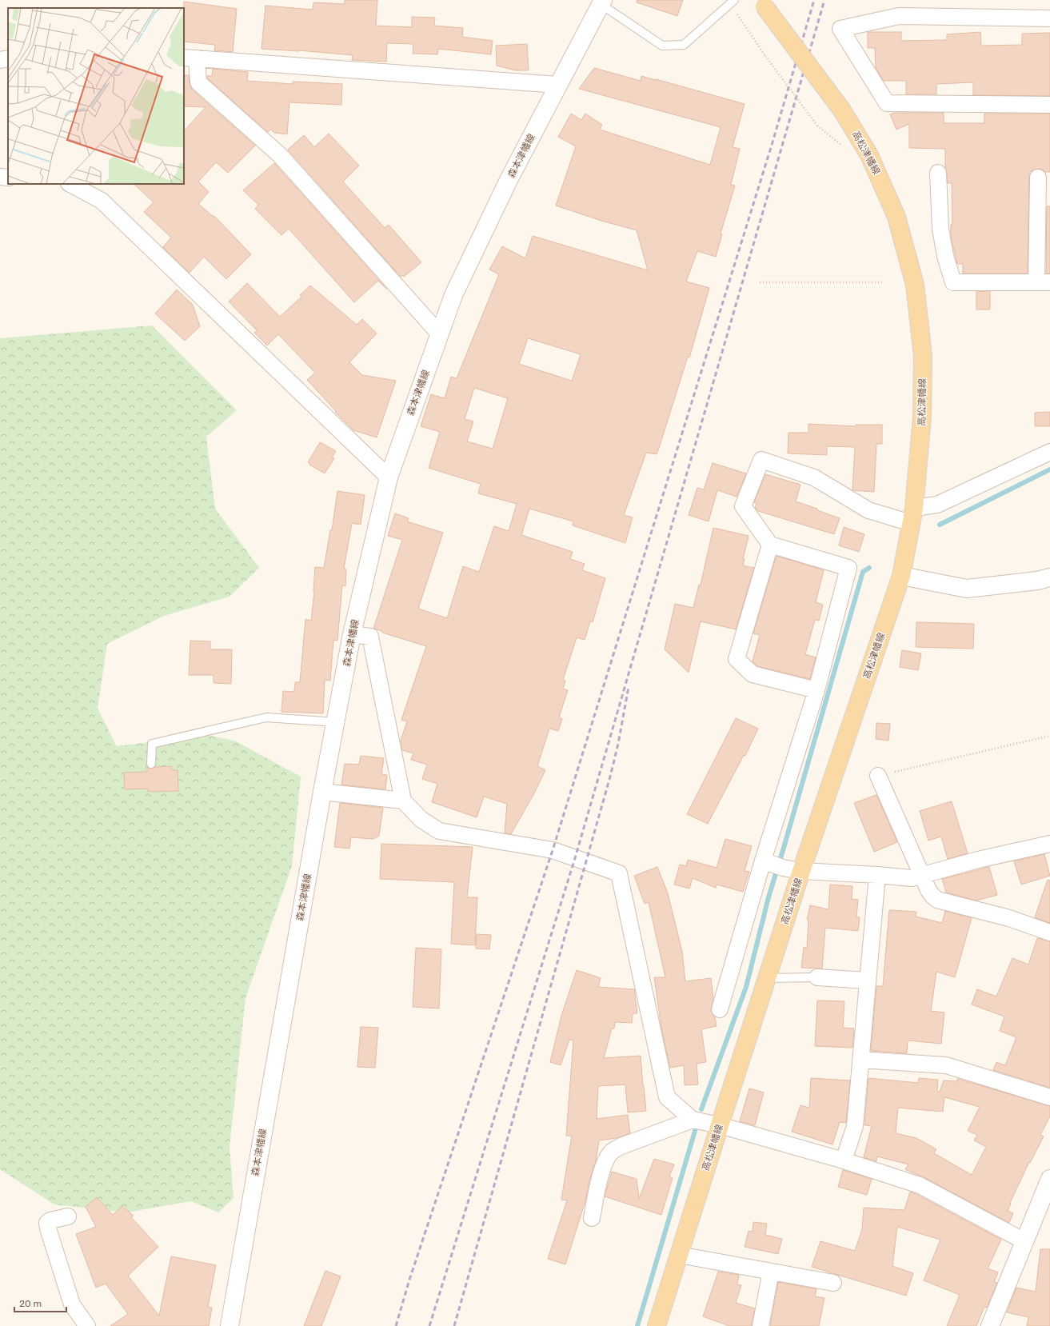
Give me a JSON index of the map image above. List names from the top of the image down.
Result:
{
  "streets": {
    "main road": ["高松津幡線", "森本津幡線"]
  },
  "scale_bar": "20 m"
}
